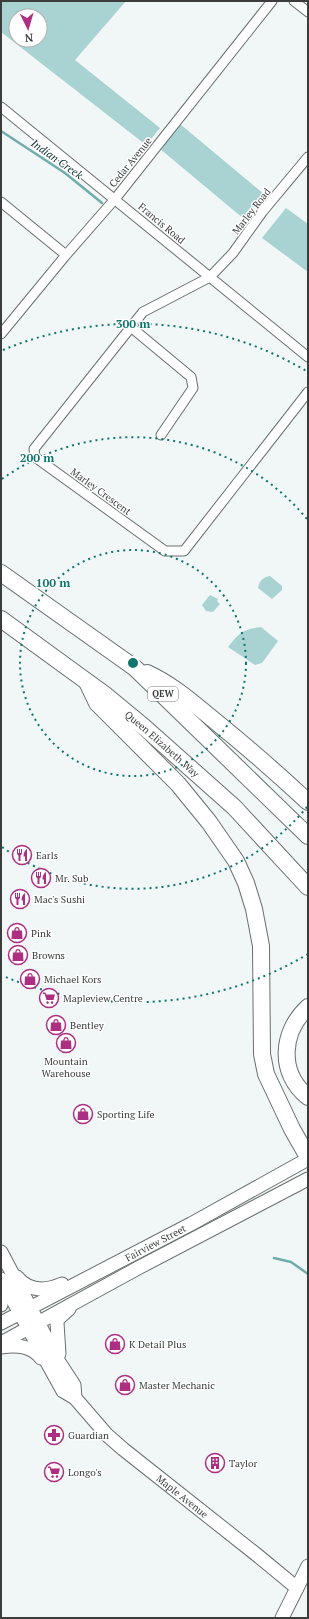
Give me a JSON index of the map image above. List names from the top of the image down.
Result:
{
  "streets": {
    "highway": ["QEW", "Queen Elizabeth Way"],
    "main road": ["Fairview Street", "Maple Avenue"],
    "street": [
      "Cedar Avenue",
      "Marley Road",
      "Francis Road",
      "Marley Crescent"
    ]
  },
  "crossings": [
    ["Cedar Avenue", "Francis Road"],
    ["Marley Road", "Francis Road"],
    ["Marley Road", "Marley Crescent"],
    ["Francis Road", "Marley Crescent"],
    ["Fairview Street", "Maple Avenue"]
  ],
  "water": ["Indian Creek"],
  "places": {
    "restaurant": ["Earls", "Mr. Sub", "Mac's Sushi"],
    "shop": [
      "Pink",
      "Browns",
      "Michael Kors",
      "Bentley",
      "Mountain Warehouse",
      "Sporting Life",
      "K Detail Plus",
      "Master Mechanic"
    ],
    "supermarket": ["Mapleview Centre", "Longo's"],
    "pharmacy": ["Guardian"],
    "building": ["Taylor"]
  },
  "north": "bottom",
  "rings": ["300 m", "200 m", "100 m"]
}
